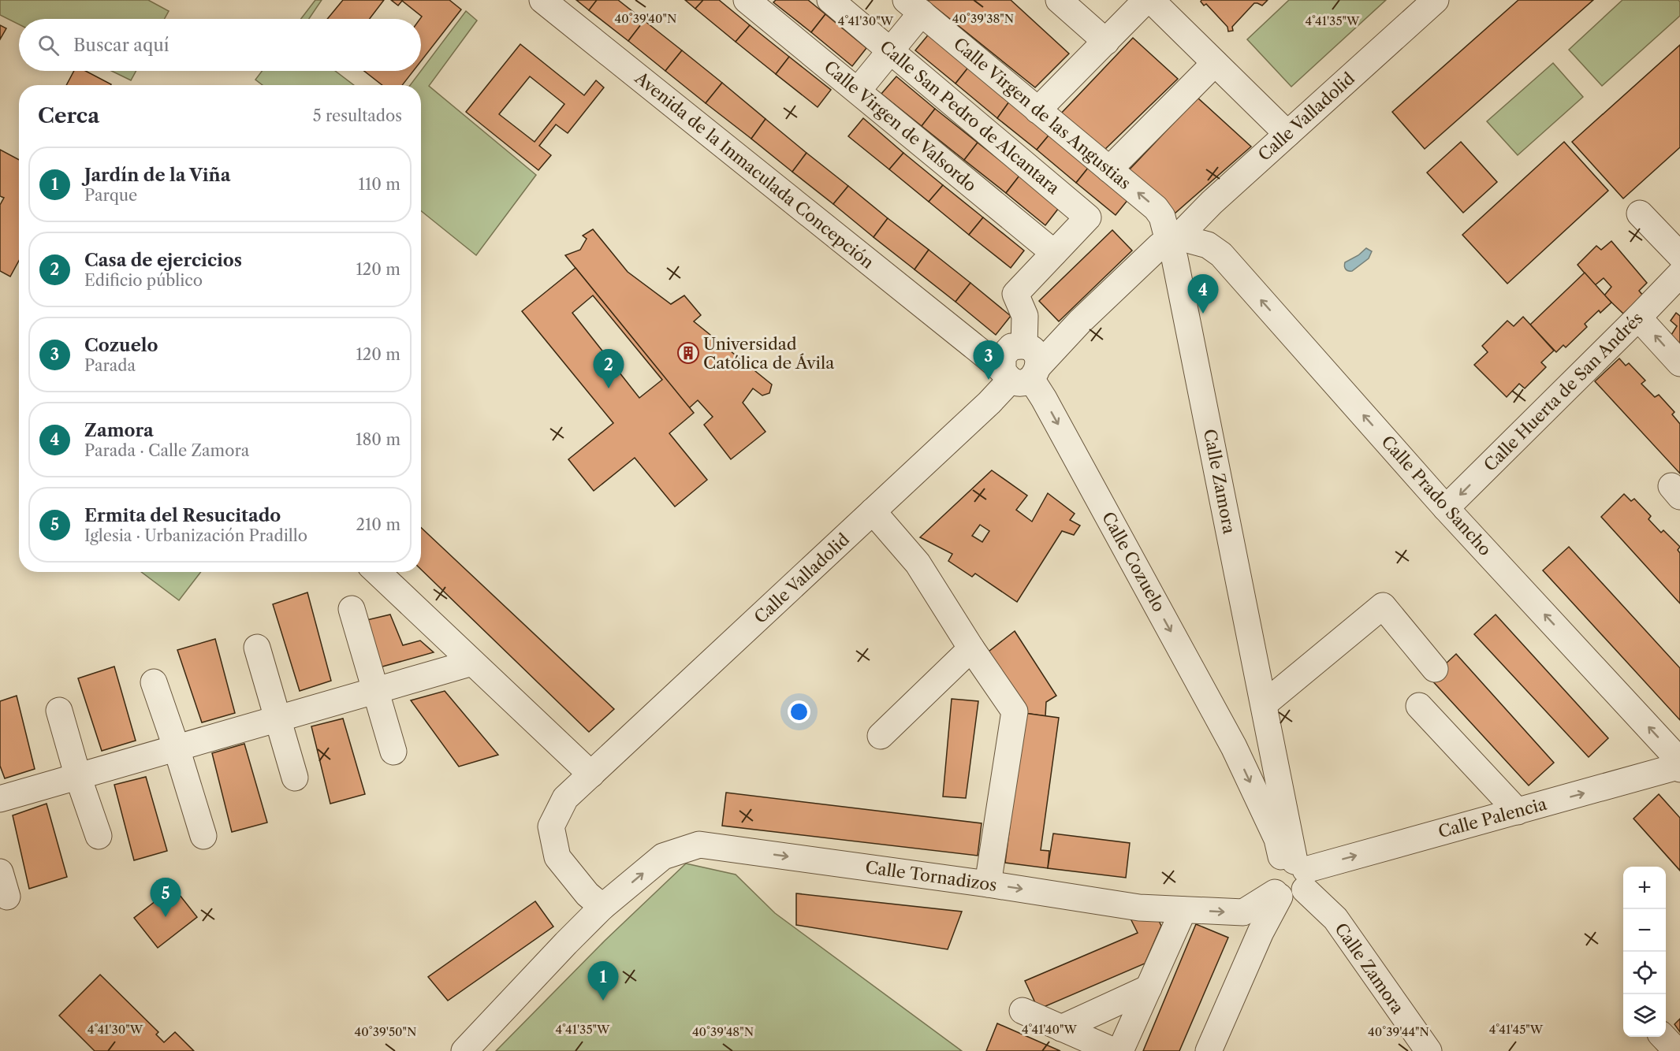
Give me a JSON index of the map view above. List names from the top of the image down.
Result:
{
  "streets": {
    "street": [
      "Calle Virgen de las Angustias",
      "Calle Valladolid",
      "Calle San Pedro de Alcantara",
      "Calle Virgen de Valsordo",
      "Avenida de la Inmaculada Concepción",
      "Calle Huerta de San Andrés",
      "Calle Zamora",
      "Calle Prado Sancho",
      "Calle Cozuelo",
      "Calle Palencia",
      "Calle Tornadizos"
    ]
  },
  "crossings": [
    ["Calle Virgen de las Angustias", "Calle Valladolid"],
    ["Calle Virgen de las Angustias", "Calle Zamora"],
    ["Calle Virgen de las Angustias", "Calle Prado Sancho"],
    ["Calle Valladolid", "Avenida de la Inmaculada Concepción"],
    ["Calle Valladolid", "Calle Zamora"],
    ["Calle Valladolid", "Calle Prado Sancho"],
    ["Calle Valladolid", "Calle Cozuelo"],
    ["Calle Valladolid", "Calle Tornadizos"],
    ["Calle San Pedro de Alcantara", "Calle Virgen de Valsordo"],
    ["Avenida de la Inmaculada Concepción", "Calle Cozuelo"],
    ["Calle Huerta de San Andrés", "Calle Prado Sancho"],
    ["Calle Zamora", "Calle Prado Sancho"],
    ["Calle Zamora", "Calle Cozuelo"],
    ["Calle Zamora", "Calle Palencia"],
    ["Calle Prado Sancho", "Calle Palencia"],
    ["Calle Cozuelo", "Calle Palencia"],
    ["Calle Palencia", "Calle Tornadizos"]
  ],
  "one_way": ["Calle Huerta de San Andrés", "Calle Palencia", "Calle Tornadizos"],
  "places": {
    "building": ["Universidad Católica de Ávila"]
  },
  "page": {
    "search": "Buscar aquí",
    "heading": ["Cerca", "5 resultados"],
    "list": [
      {
        "mark": "1",
        "name": "Jardín de la Viña",
        "note": "Parque",
        "value": "110 m"
      },
      {
        "mark": "2",
        "name": "Casa de ejercicios",
        "note": "Edificio público",
        "value": "120 m"
      },
      {
        "mark": "3",
        "name": "Cozuelo",
        "note": "Parada",
        "value": "120 m"
      },
      {
        "mark": "4",
        "name": "Zamora",
        "note": "Parada · Calle Zamora",
        "value": "180 m"
      },
      {
        "mark": "5",
        "name": "Ermita del Resucitado",
        "note": "Iglesia · Urbanización Pradillo",
        "value": "210 m"
      }
    ],
    "pins": [
      "4",
      "3",
      "2",
      "5",
      "1"
    ],
    "map_buttons": ["+", "−"]
  },
  "coordinates": [
    "40°39'40\"N",
    "40°39'38\"N",
    "4°41'30\"W",
    "4°41'35\"W",
    "4°41'40\"W",
    "4°41'45\"W",
    "40°39'50\"N",
    "40°39'48\"N",
    "40°39'44\"N"
  ]
}
